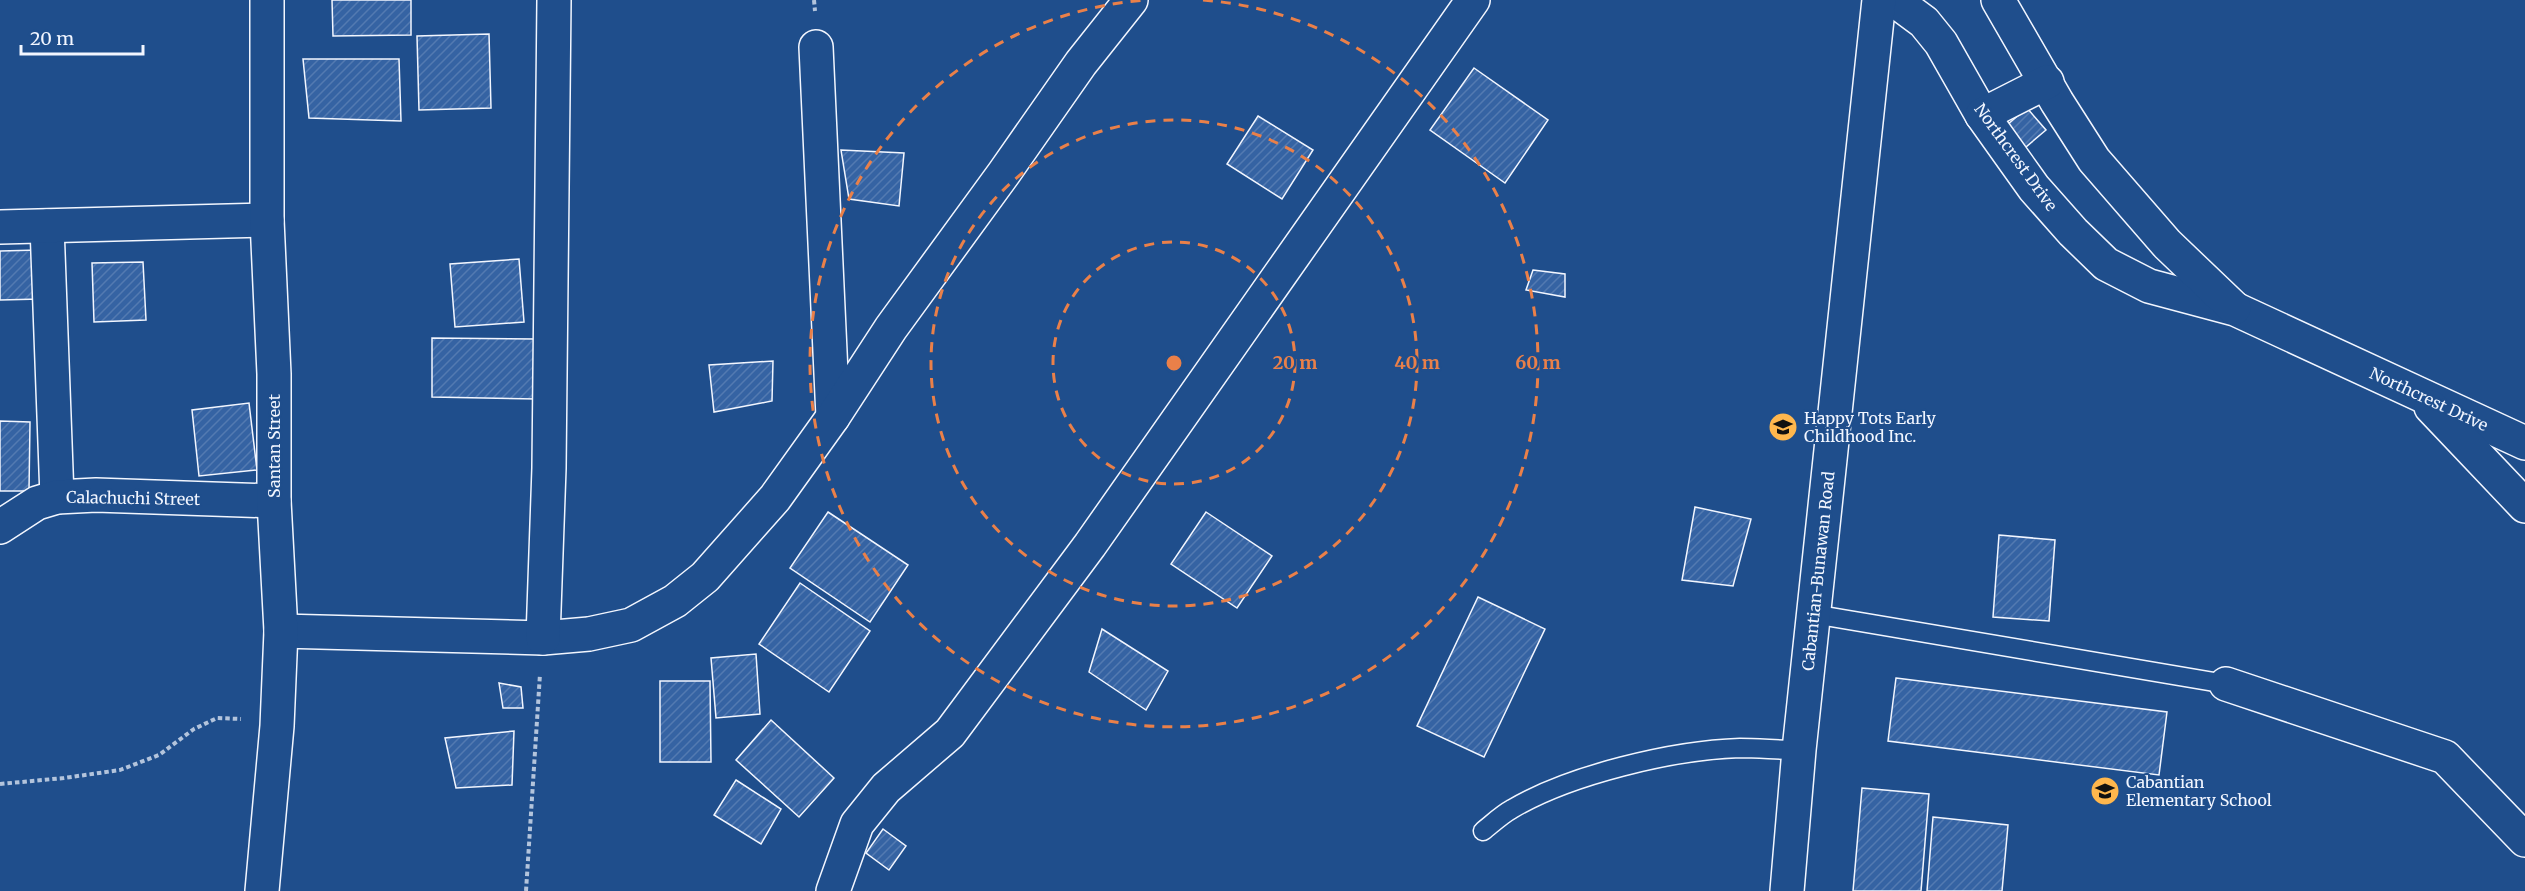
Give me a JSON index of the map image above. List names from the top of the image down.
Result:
{
  "streets": {
    "street": [
      "Northcrest Drive",
      "Santan Street",
      "Calachuchi Street",
      "Cabantian-Bunawan Road"
    ]
  },
  "crossings": [
    ["Santan Street", "Calachuchi Street"]
  ],
  "places": {
    "school or university": ["Happy Tots Early Childhood Inc.", "Cabantian Elementary School"]
  },
  "scale_bar": "20 m",
  "rings": ["20 m", "40 m", "60 m"]
}
